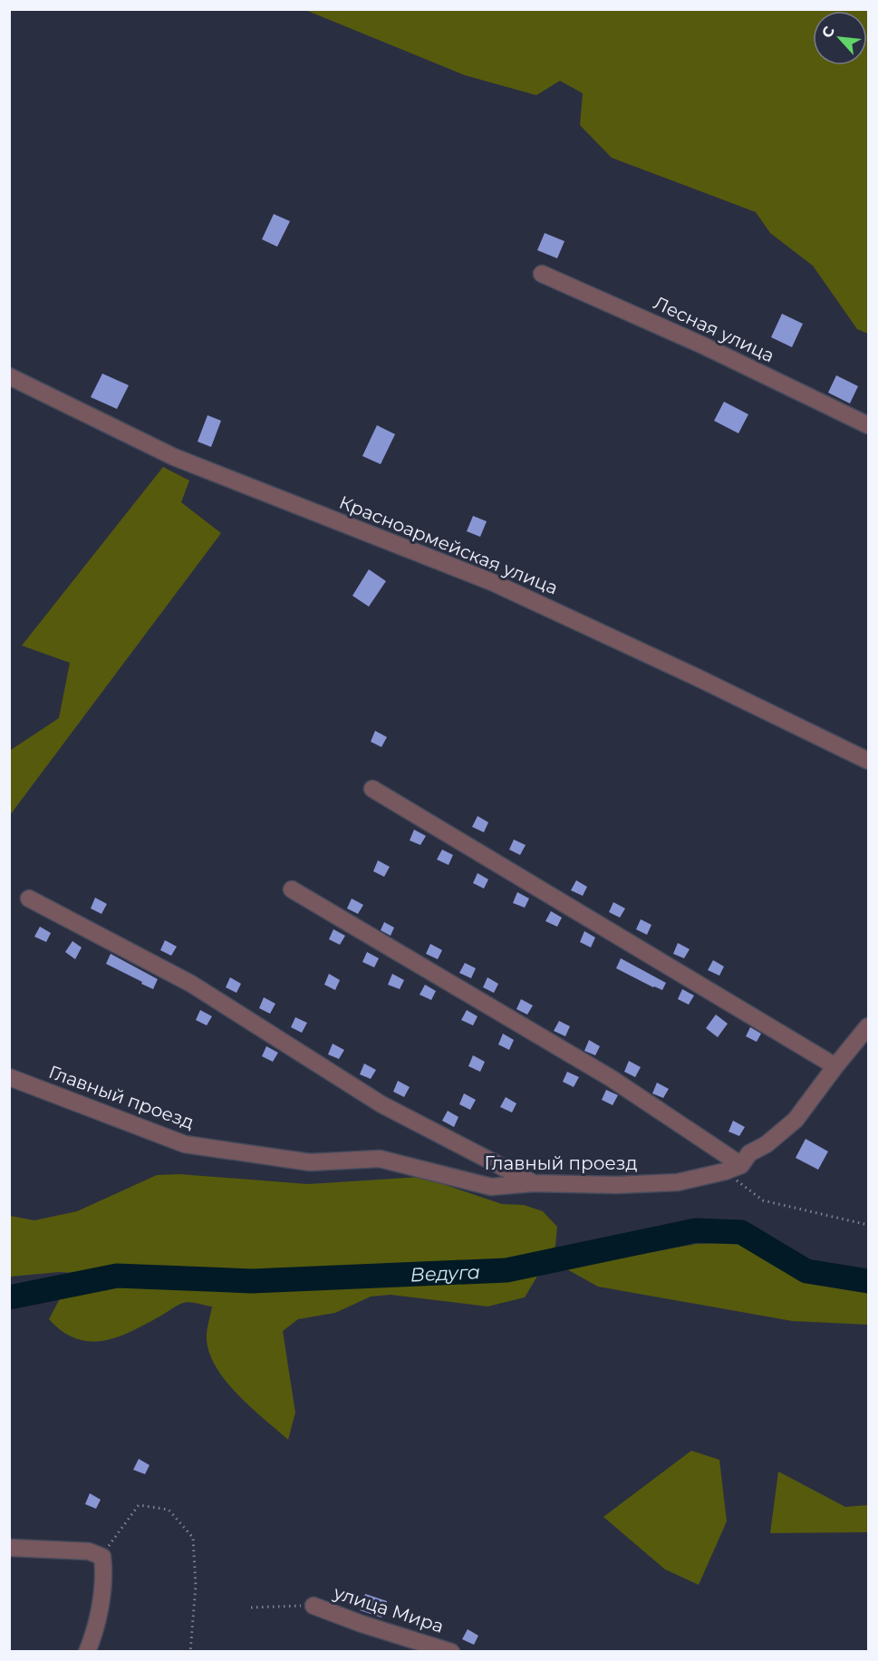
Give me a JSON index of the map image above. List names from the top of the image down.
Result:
{
  "streets": {
    "street": [
      "Лесная улица",
      "Красноармейская улица",
      "Главный проезд",
      "улица Мира"
    ]
  },
  "water": ["Ведуга"],
  "north": "top left"
}
